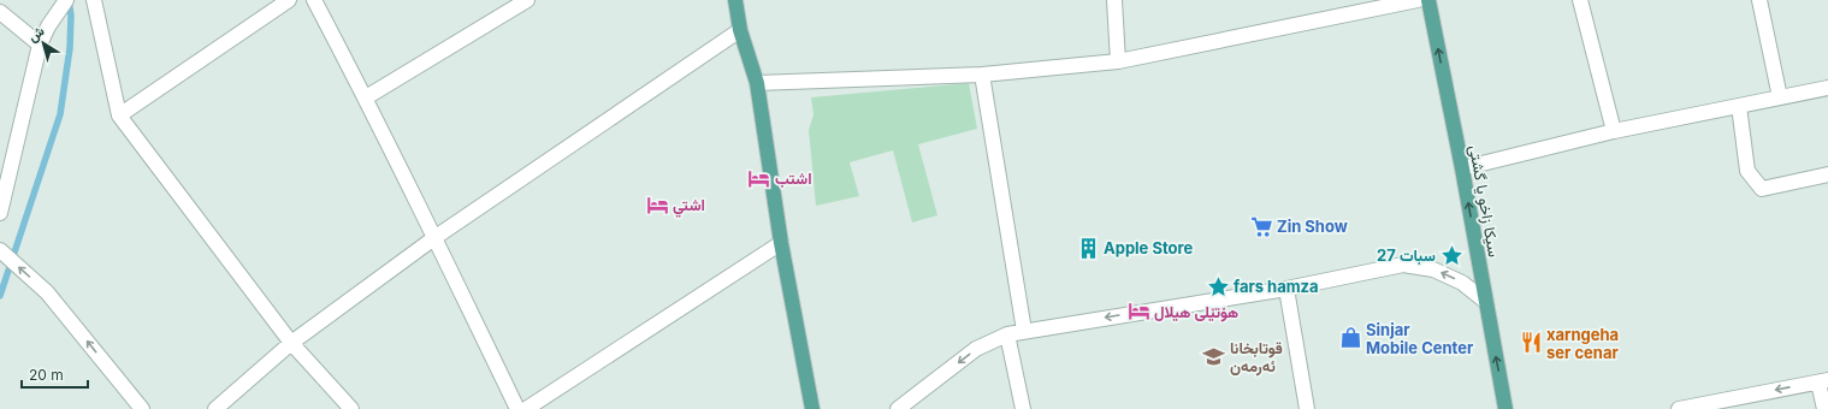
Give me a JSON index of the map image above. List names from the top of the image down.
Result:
{
  "streets": {
    "main road": ["سیکا زاخو یا گشتى"]
  },
  "one_way": ["سیکا زاخو یا گشتى"],
  "places": {
    "hotel": ["اشتب", "اشتي", "هۆتێلی هیلال"],
    "supermarket": ["Zin Show"],
    "building": ["Apple Store"],
    "place": ["27 سبات", "fars hamza"],
    "shop": ["Sinjar Mobile Center"],
    "restaurant": ["xarngeha ser cenar"],
    "school or university": ["قوتابخانا ئه‌رمه‌ن"]
  },
  "scale_bar": "20 m",
  "north": "top left"
}
